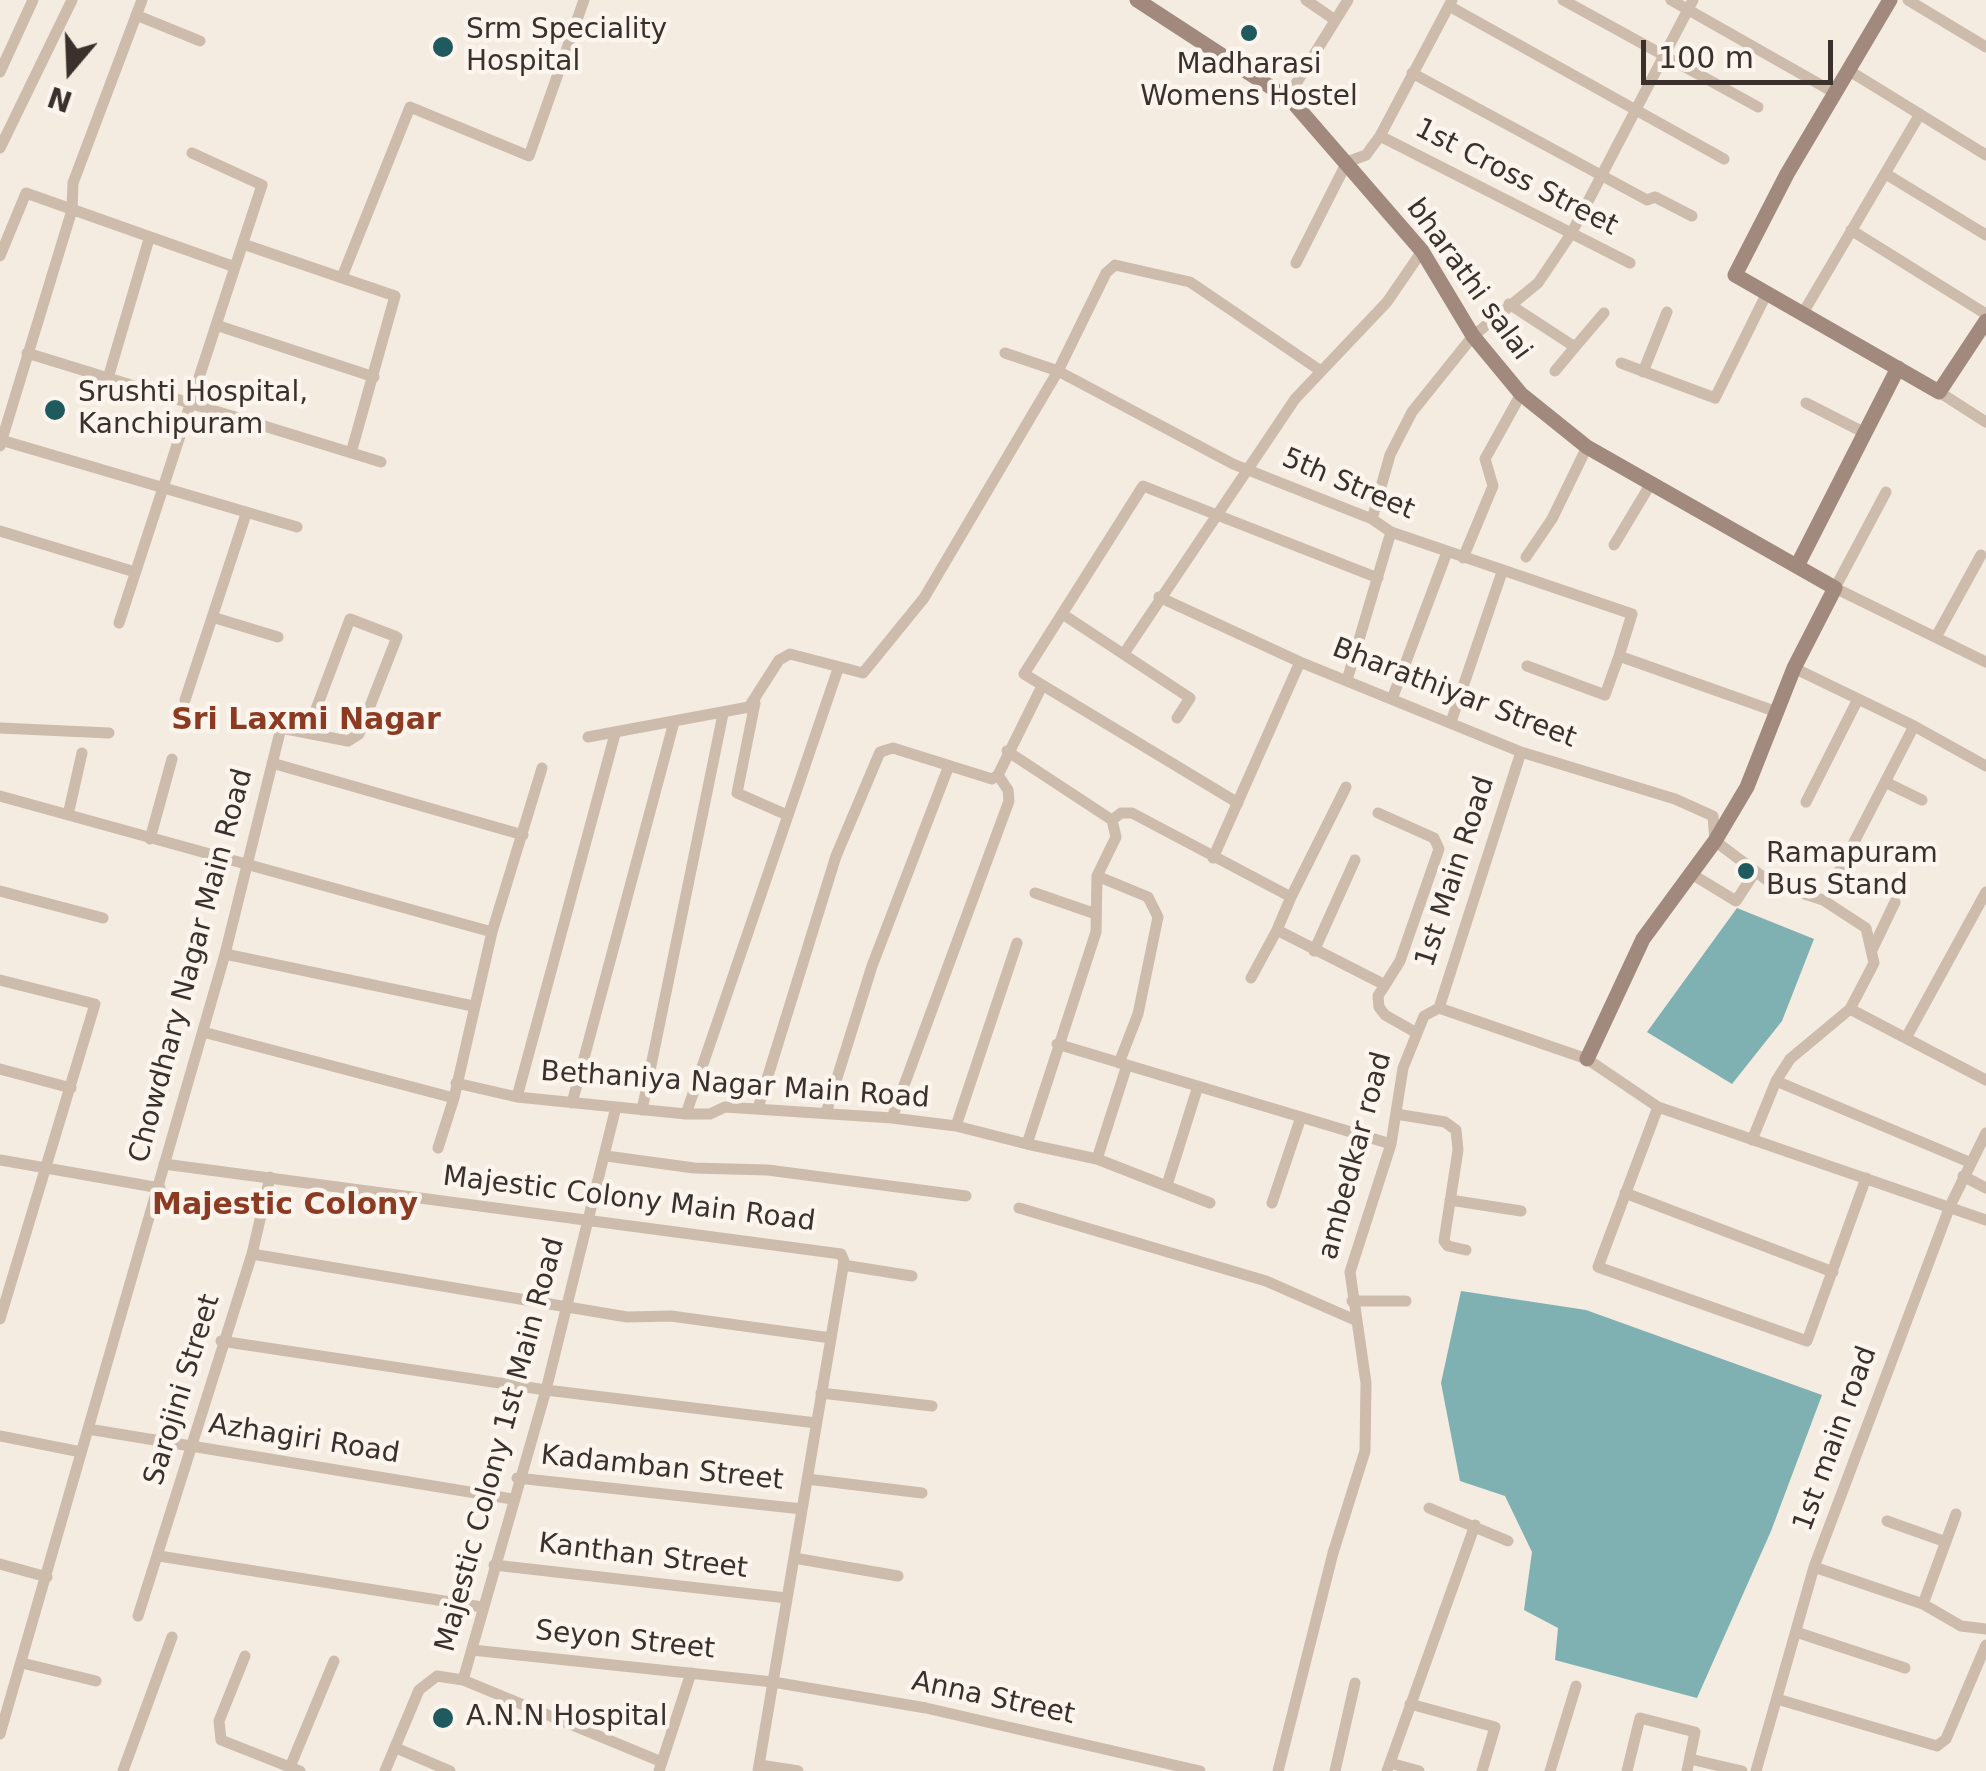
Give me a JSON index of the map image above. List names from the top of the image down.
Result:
{
  "streets": {
    "street": [
      "1st Cross Street",
      "bharathi salai",
      "5th Street",
      "Bharathiyar Street",
      "1st Main Road",
      "Chowdhary Nagar Main Road",
      "Bethaniya Nagar Main Road",
      "ambedkar road",
      "Majestic Colony Main Road",
      "Sarojini Street",
      "1st main road",
      "Azhagiri Road",
      "Majestic Colony 1st Main Road",
      "Kadamban Street",
      "Kanthan Street",
      "Seyon Street",
      "Anna Street"
    ]
  },
  "crossings": [
    ["Bharathiyar Street", "1st Main Road"],
    ["1st Main Road", "ambedkar road"],
    ["Chowdhary Nagar Main Road", "Majestic Colony Main Road"],
    ["Chowdhary Nagar Main Road", "Azhagiri Road"],
    ["Bethaniya Nagar Main Road", "Majestic Colony 1st Main Road"],
    ["Majestic Colony Main Road", "Sarojini Street"],
    ["Majestic Colony Main Road", "Majestic Colony 1st Main Road"],
    ["Sarojini Street", "Azhagiri Road"],
    ["Azhagiri Road", "Majestic Colony 1st Main Road"],
    ["Majestic Colony 1st Main Road", "Kadamban Street"],
    ["Majestic Colony 1st Main Road", "Kanthan Street"],
    ["Majestic Colony 1st Main Road", "Seyon Street"],
    ["Seyon Street", "Anna Street"]
  ],
  "districts": ["Sri Laxmi Nagar", "Majestic Colony"],
  "places": [
    "Madharasi Womens Hostel",
    "Srm Speciality Hospital",
    "Srushti Hospital, Kanchipuram",
    "Ramapuram Bus Stand",
    "A.N.N Hospital"
  ],
  "scale_bar": "100 m",
  "north": "bottom"
}
